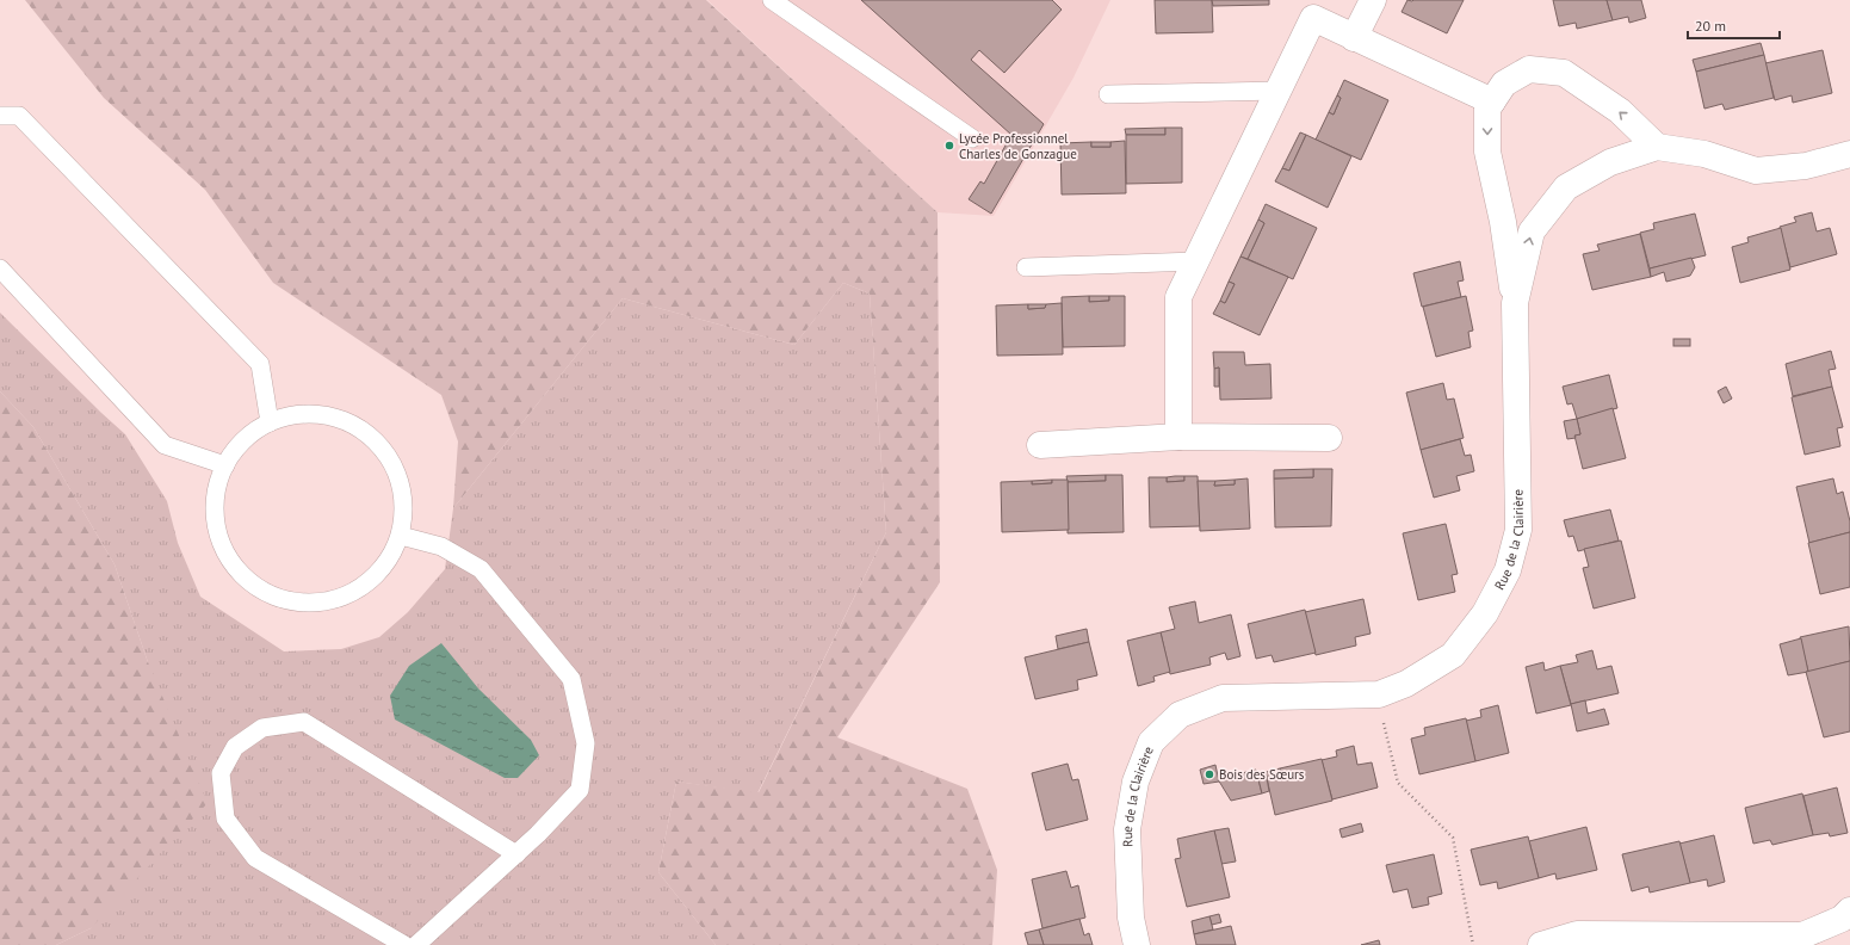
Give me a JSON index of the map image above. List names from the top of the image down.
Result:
{
  "streets": {
    "street": ["Rue de la Clairière"]
  },
  "places": ["Lycée Professionnel Charles de Gonzague", "Bois des Sœurs"],
  "scale_bar": "20 m"
}
